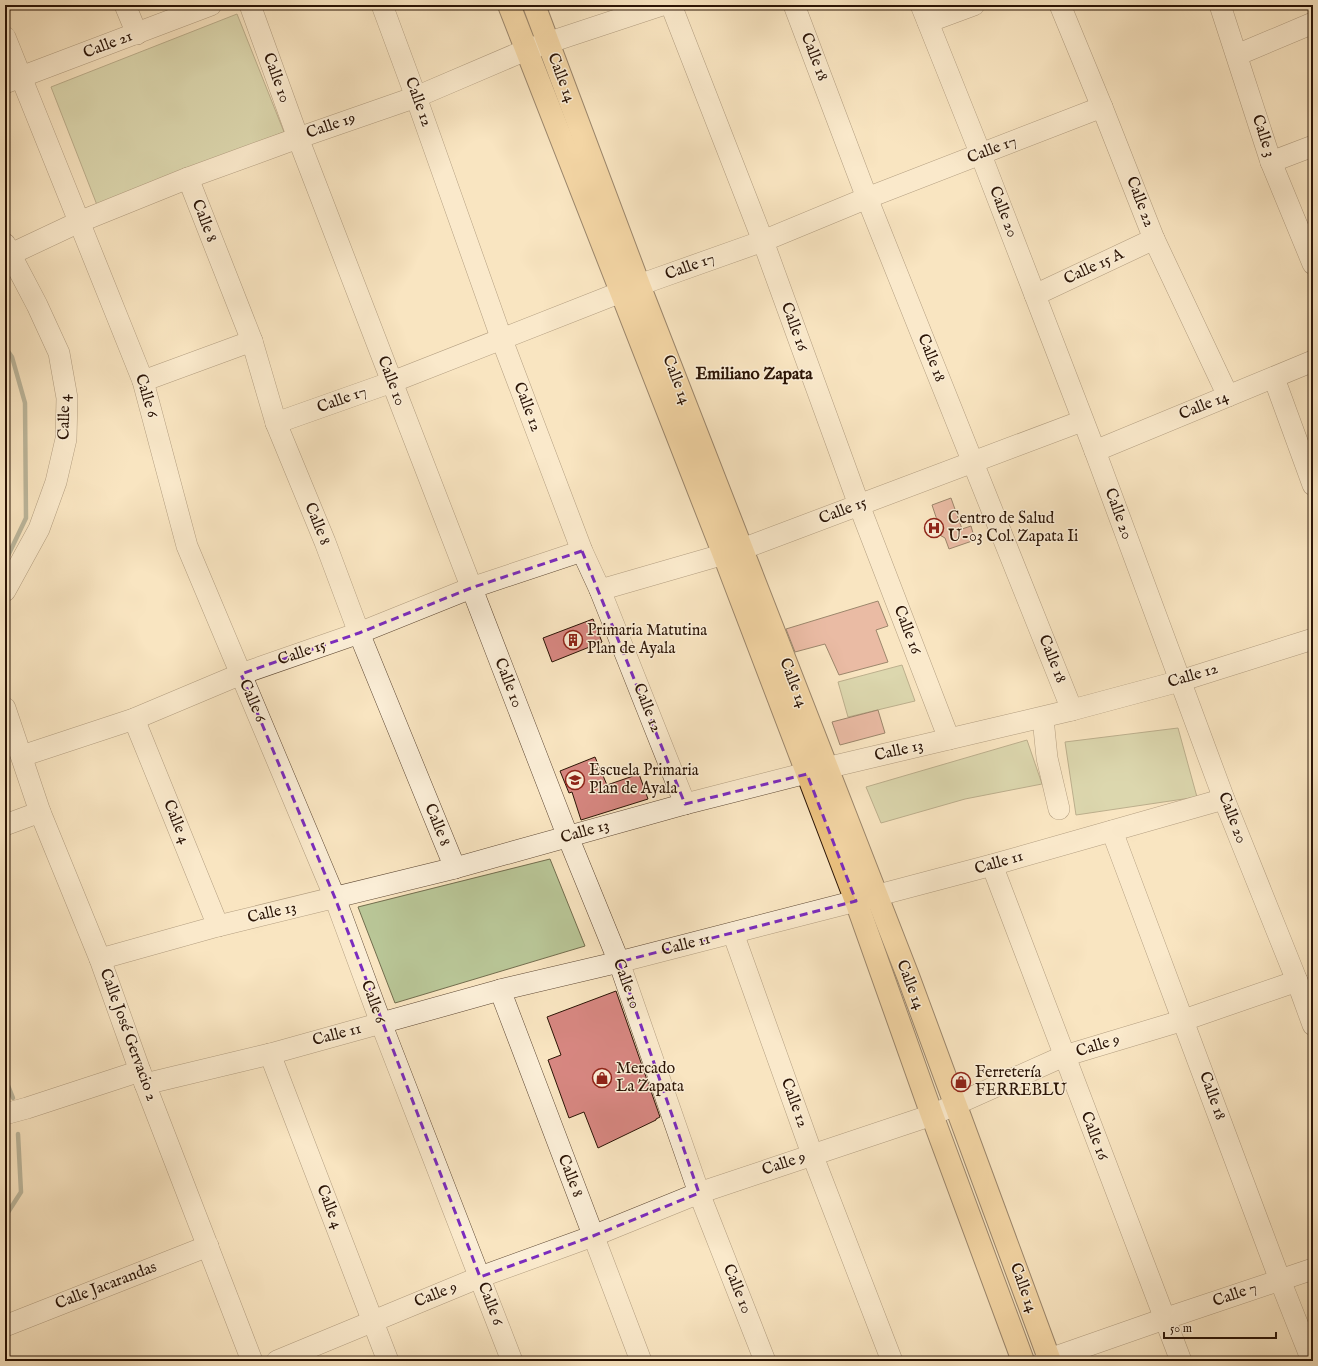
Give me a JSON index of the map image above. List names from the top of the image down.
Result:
{
  "streets": {
    "main road": ["Calle 14"],
    "street": [
      "Calle 21",
      "Calle 18",
      "Calle 10",
      "Calle 12",
      "Calle 19",
      "Calle 3",
      "Calle 17",
      "Calle 22",
      "Calle 20",
      "Calle 8",
      "Calle 15 A",
      "Calle 16",
      "Calle 6",
      "Calle 4",
      "Calle 15",
      "Calle 13",
      "Calle 11",
      "Calle José Gervacio 2",
      "Calle 9",
      "Calle Jacarandas",
      "Calle 7"
    ]
  },
  "crossings": [
    ["Calle 21", "Calle 6"],
    ["Calle 18", "Calle 12"],
    ["Calle 18", "Calle 17"],
    ["Calle 18", "Calle 15"],
    ["Calle 18", "Calle 13"],
    ["Calle 18", "Calle 11"],
    ["Calle 18", "Calle 9"],
    ["Calle 18", "Calle 7"],
    ["Calle 10", "Calle 19"],
    ["Calle 10", "Calle 17"],
    ["Calle 10", "Calle 15"],
    ["Calle 10", "Calle 13"],
    ["Calle 10", "Calle 11"],
    ["Calle 10", "Calle 9"],
    ["Calle 14", "Calle 19"],
    ["Calle 14", "Calle 17"],
    ["Calle 14", "Calle 22"],
    ["Calle 14", "Calle 20"],
    ["Calle 14", "Calle 15"],
    ["Calle 14", "Calle 13"],
    ["Calle 14", "Calle 11"],
    ["Calle 14", "Calle 9"],
    ["Calle 14", "Calle 7"],
    ["Calle 12", "Calle 19"],
    ["Calle 12", "Calle 17"],
    ["Calle 12", "Calle 20"],
    ["Calle 12", "Calle 15"],
    ["Calle 12", "Calle 13"],
    ["Calle 12", "Calle 11"],
    ["Calle 12", "Calle 9"],
    ["Calle 19", "Calle 8"],
    ["Calle 19", "Calle 6"],
    ["Calle 19", "Calle 4"],
    ["Calle 17", "Calle 22"],
    ["Calle 17", "Calle 20"],
    ["Calle 17", "Calle 8"],
    ["Calle 17", "Calle 16"],
    ["Calle 22", "Calle 15 A"],
    ["Calle 20", "Calle 15 A"],
    ["Calle 20", "Calle 15"],
    ["Calle 20", "Calle 11"],
    ["Calle 20", "Calle 9"],
    ["Calle 8", "Calle 15"],
    ["Calle 8", "Calle 13"],
    ["Calle 8", "Calle 11"],
    ["Calle 8", "Calle 9"],
    ["Calle 16", "Calle 15"],
    ["Calle 16", "Calle 13"],
    ["Calle 16", "Calle 11"],
    ["Calle 16", "Calle 9"],
    ["Calle 16", "Calle 7"],
    ["Calle 6", "Calle 15"],
    ["Calle 6", "Calle 13"],
    ["Calle 6", "Calle 11"],
    ["Calle 6", "Calle 9"],
    ["Calle 4", "Calle 15"],
    ["Calle 4", "Calle 13"],
    ["Calle 4", "Calle 11"],
    ["Calle 4", "Calle 9"],
    ["Calle 15", "Calle José Gervacio 2"],
    ["Calle 13", "Calle José Gervacio 2"],
    ["Calle 11", "Calle José Gervacio 2"],
    ["Calle José Gervacio 2", "Calle Jacarandas"]
  ],
  "districts": ["Emiliano Zapata"],
  "places": {
    "hospital": ["Centro de Salud U-03 Col. Zapata Ii"],
    "building": ["Primaria Matutina Plan de Ayala"],
    "school or university": ["Escuela Primaria Plan de Ayala"],
    "shop": ["Mercado La Zapata", "Ferretería FERREBLU"]
  },
  "scale_bar": "50 m"
}
